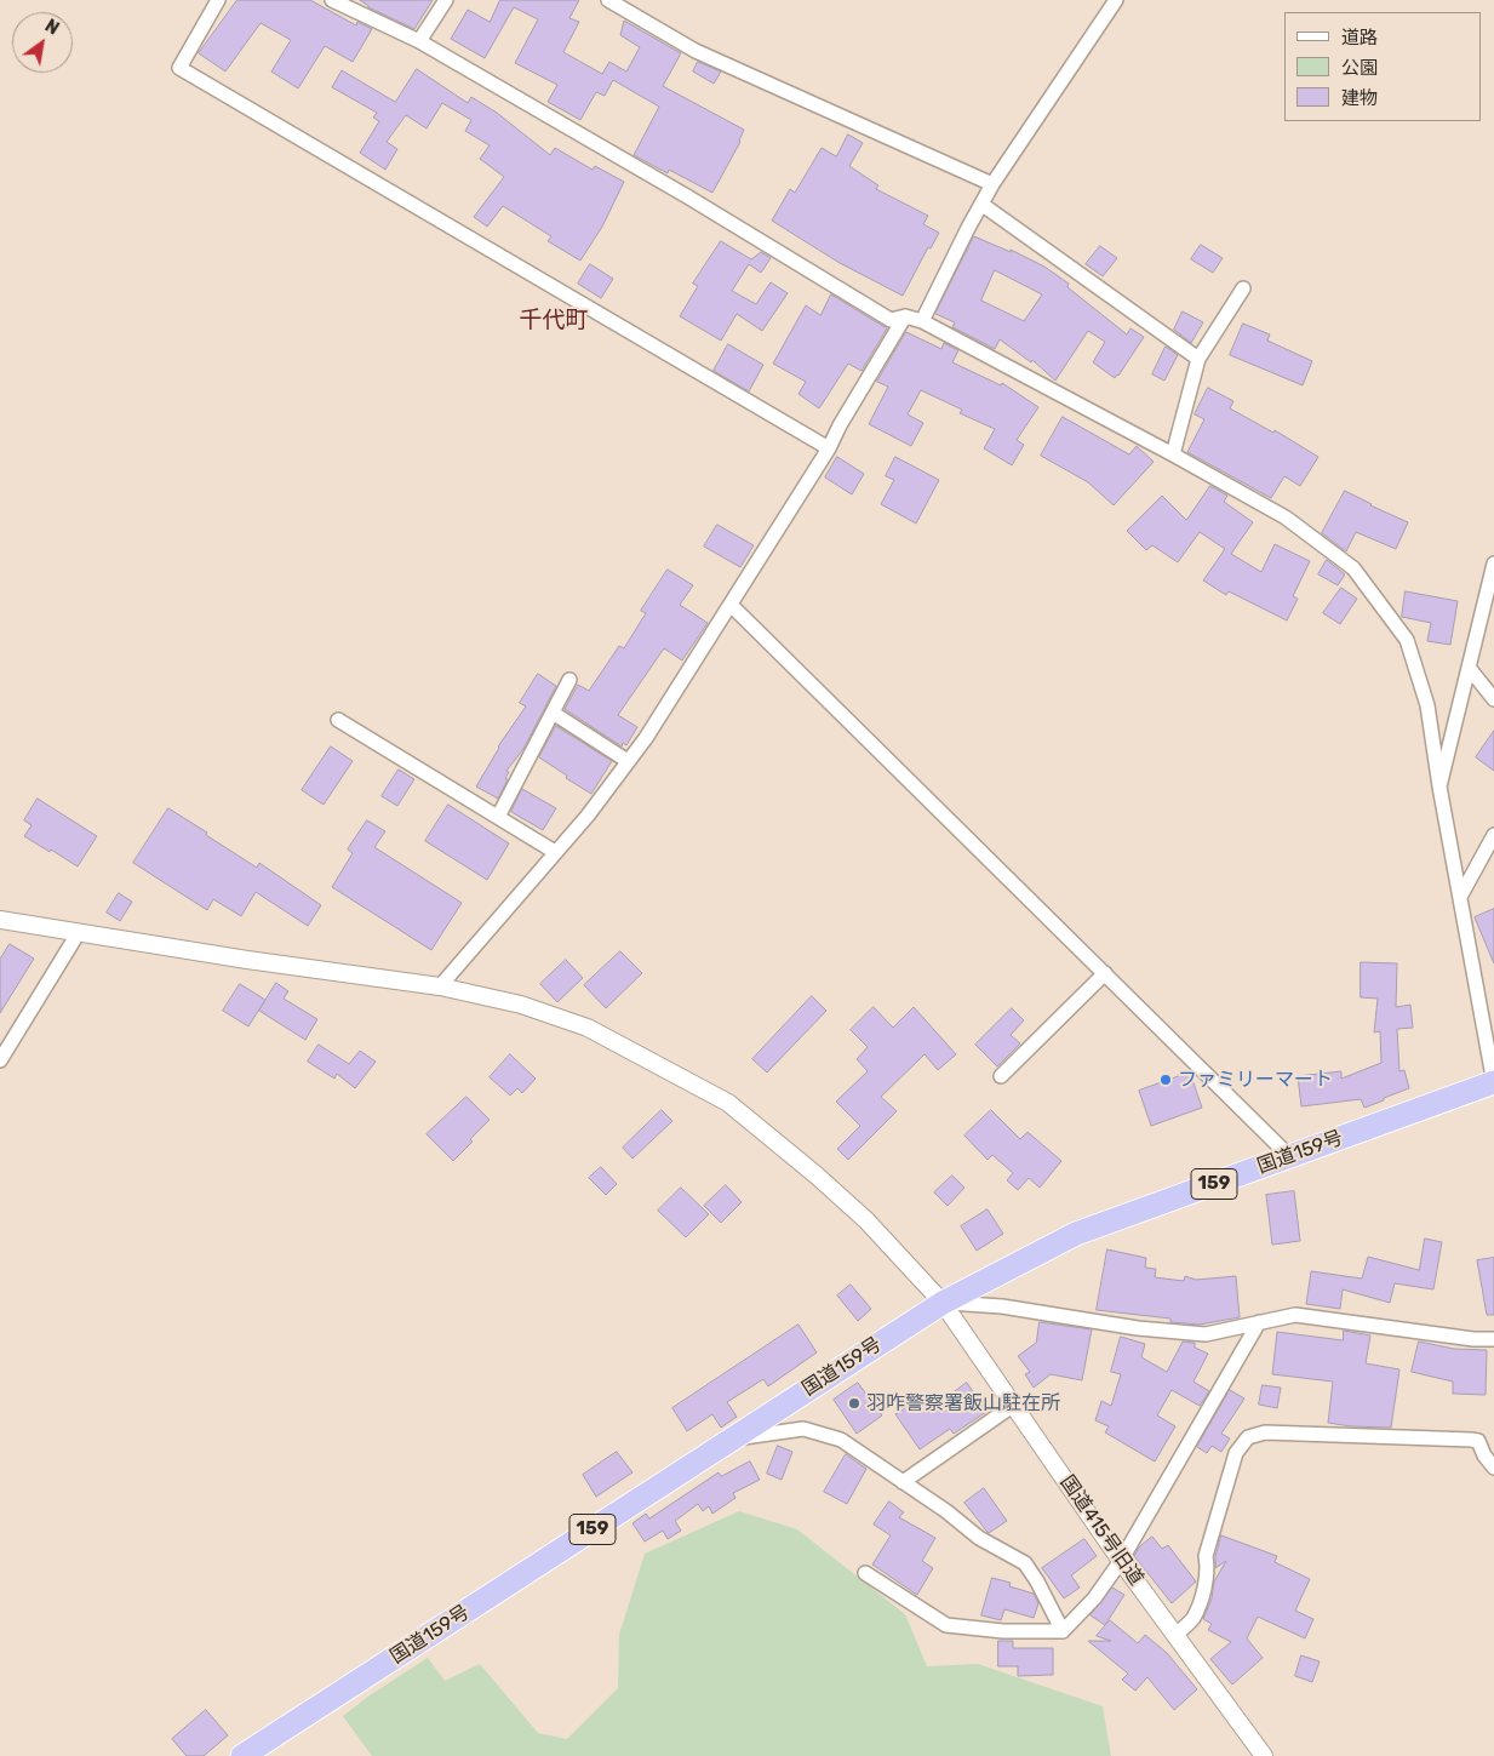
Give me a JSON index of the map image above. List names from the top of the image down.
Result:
{
  "streets": {
    "highway": ["国道159号", "159"],
    "street": ["国道415号旧道"]
  },
  "crossings": [
    ["国道159号", "国道415号旧道"]
  ],
  "districts": ["千代町"],
  "places": ["ファミリーマート", "羽咋警察署飯山駐在所"],
  "legend": ["道路", "公園", "建物"],
  "north": "top right"
}
